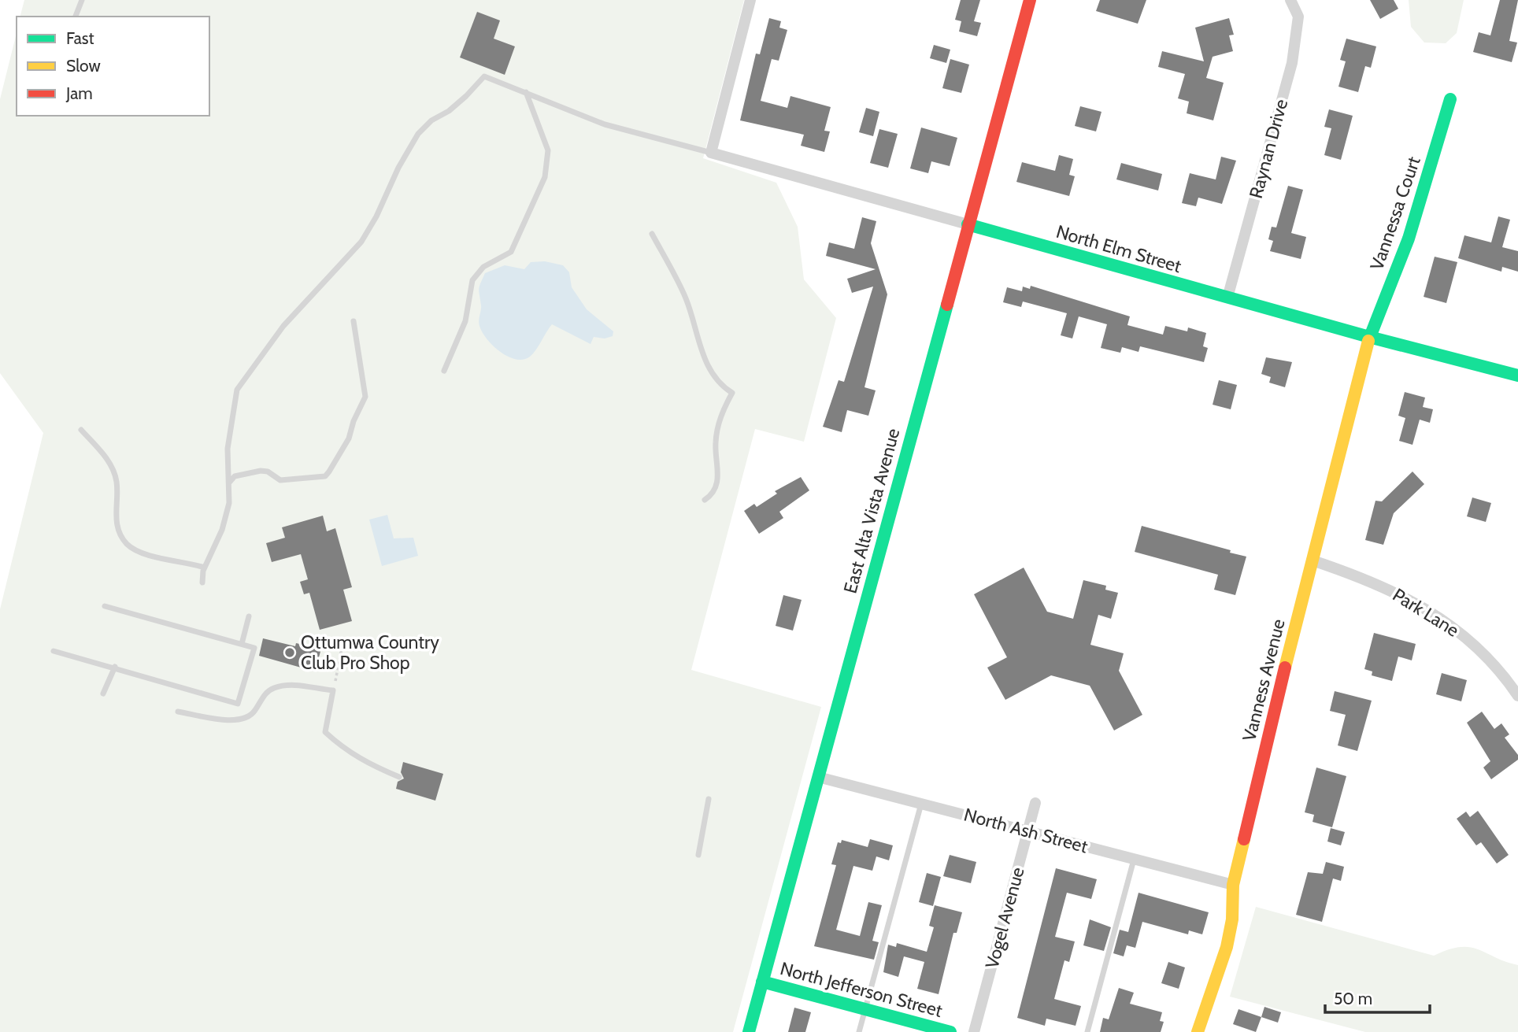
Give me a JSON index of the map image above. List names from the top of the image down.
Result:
{
  "streets": {
    "street": [
      "Raynan Drive",
      "Vannessa Court",
      "North Elm Street",
      "East Alta Vista Avenue",
      "Park Lane",
      "Vanness Avenue",
      "North Ash Street",
      "Vogel Avenue",
      "North Jefferson Street"
    ]
  },
  "crossings": [
    ["Raynan Drive", "North Elm Street"],
    ["Vannessa Court", "North Elm Street"],
    ["Vannessa Court", "Vanness Avenue"],
    ["North Elm Street", "East Alta Vista Avenue"],
    ["North Elm Street", "Vanness Avenue"],
    ["East Alta Vista Avenue", "North Ash Street"],
    ["East Alta Vista Avenue", "North Jefferson Street"],
    ["Park Lane", "Vanness Avenue"],
    ["Vanness Avenue", "North Ash Street"],
    ["North Ash Street", "Vogel Avenue"]
  ],
  "places": ["Ottumwa Country Club Pro Shop"],
  "legend": ["Fast", "Slow", "Jam"],
  "scale_bar": "50 m"
}
